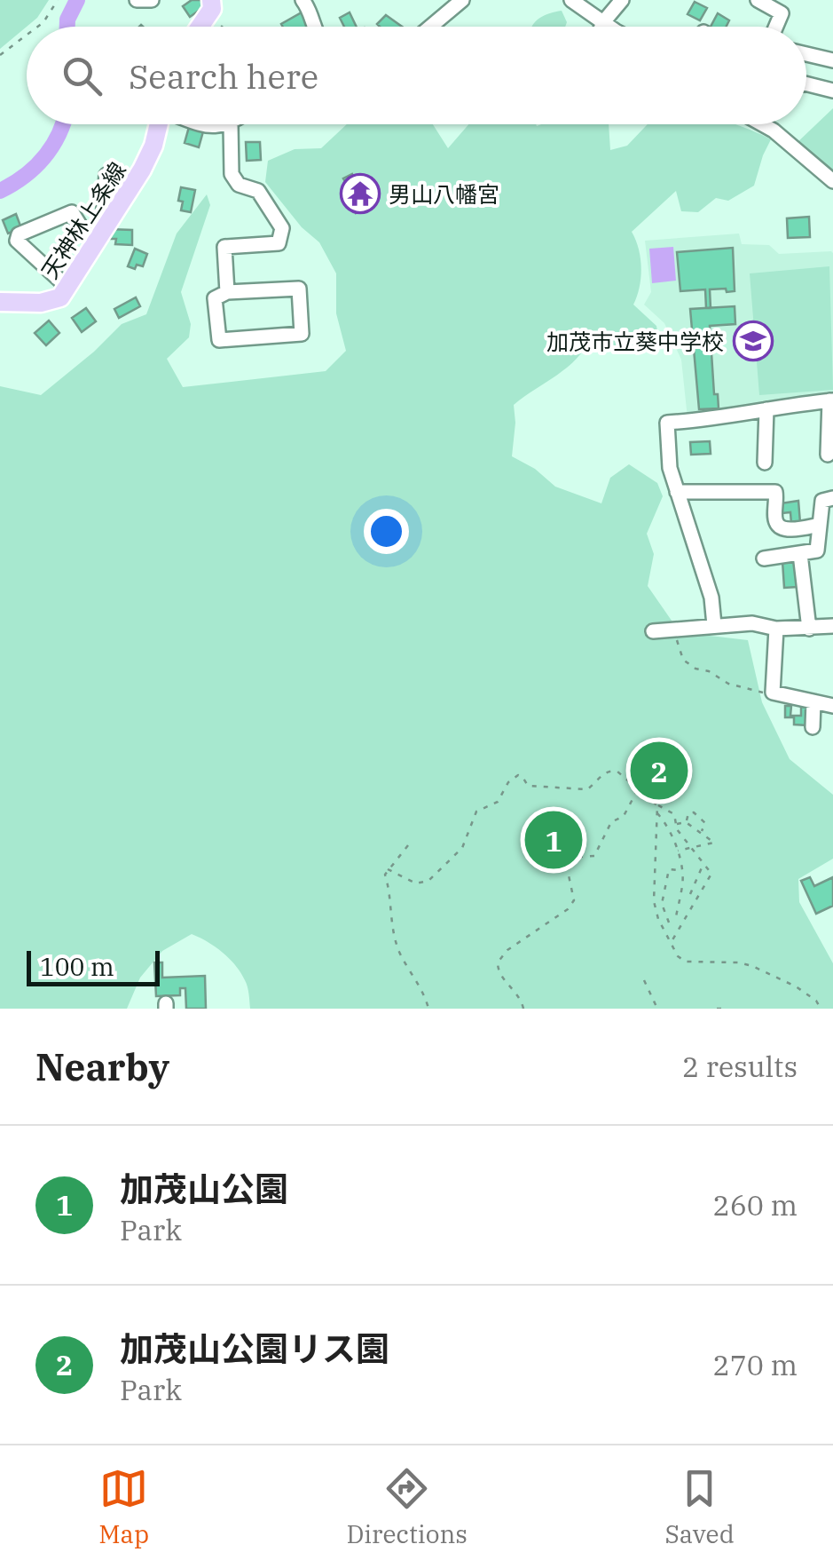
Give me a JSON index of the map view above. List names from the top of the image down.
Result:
{
  "streets": {
    "main road": ["天神林上条線"]
  },
  "places": {
    "temple": ["男山八幡宮"],
    "school or university": ["加茂市立葵中学校"]
  },
  "scale_bar": "100 m",
  "page": {
    "search": "Search here",
    "pins": ["2", "1"],
    "scale": "100 m",
    "heading": ["Nearby", "2 results"],
    "list": [
      {
        "mark": "1",
        "name": "加茂山公園",
        "note": "Park",
        "value": "260 m"
      },
      {
        "mark": "2",
        "name": "加茂山公園リス園",
        "note": "Park",
        "value": "270 m"
      }
    ],
    "nav": ["Map", "Directions", "Saved"]
  }
}
